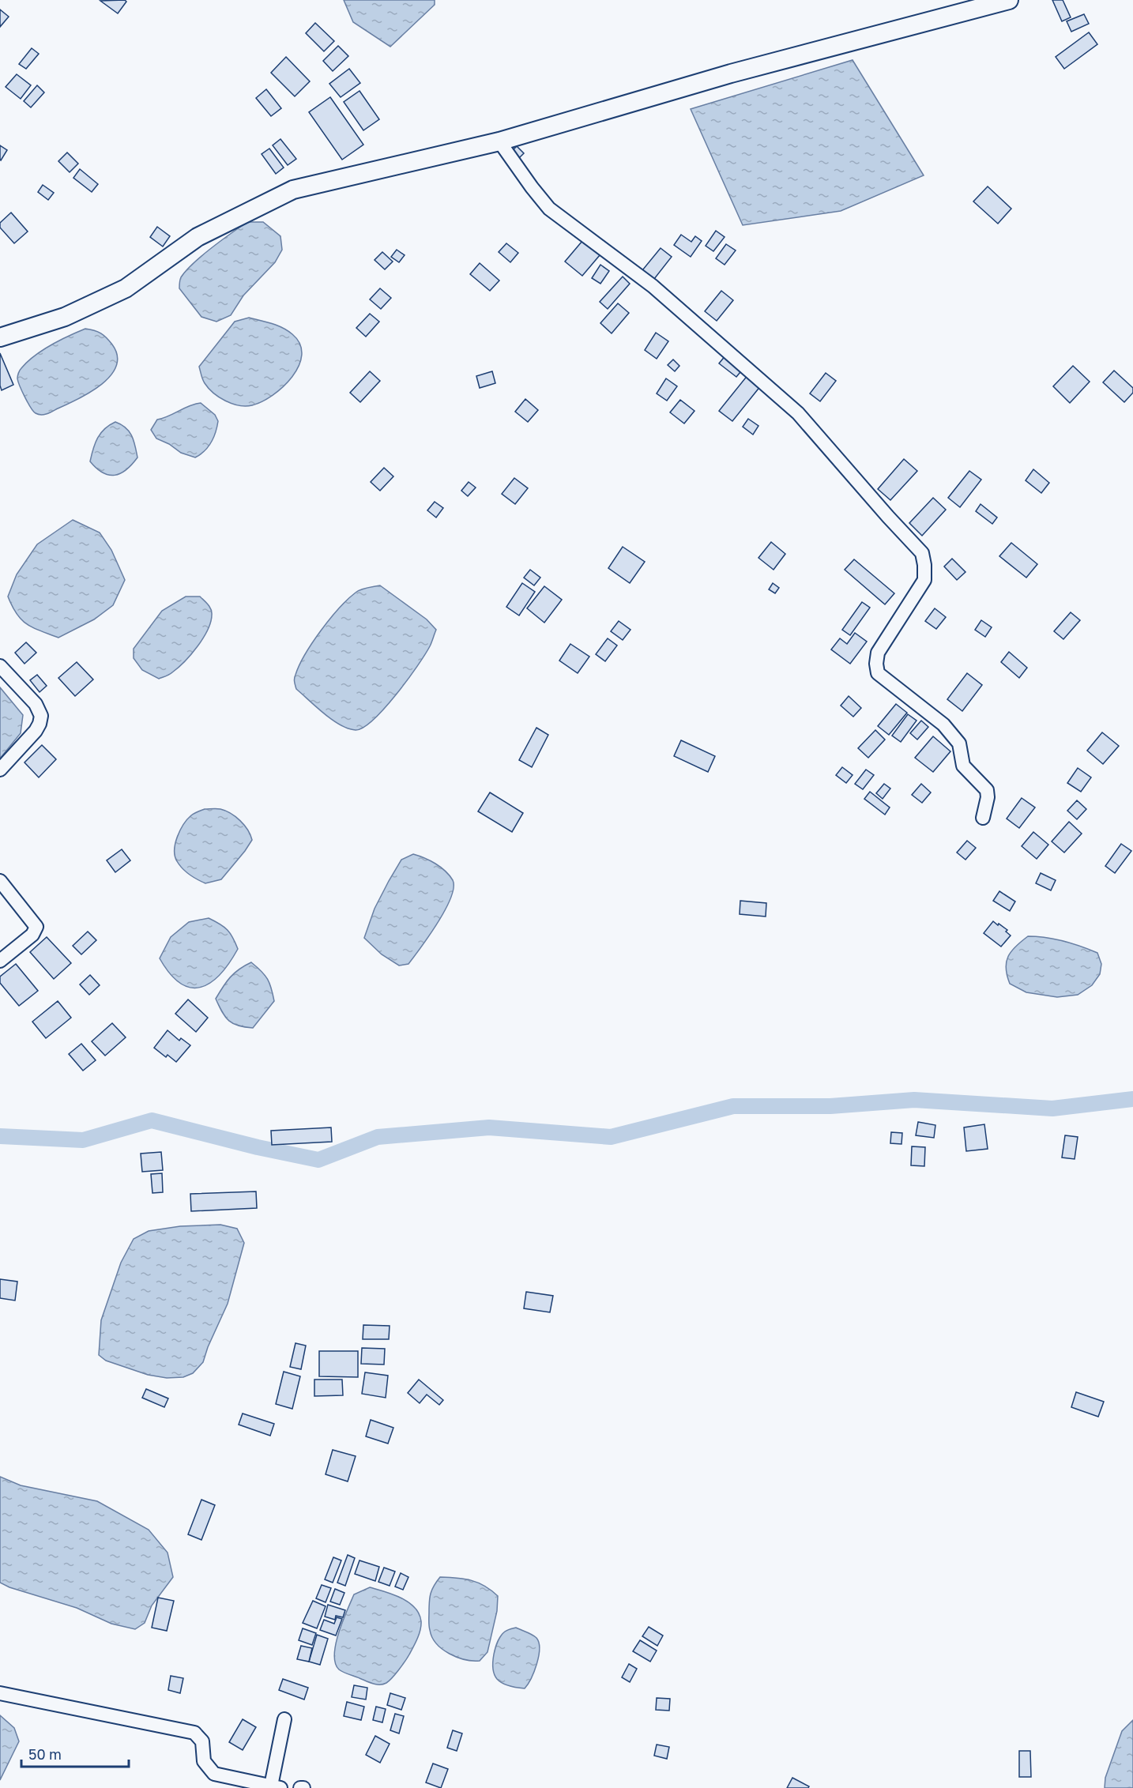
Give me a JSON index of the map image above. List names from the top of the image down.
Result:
{
  "scale_bar": "50 m"
}
